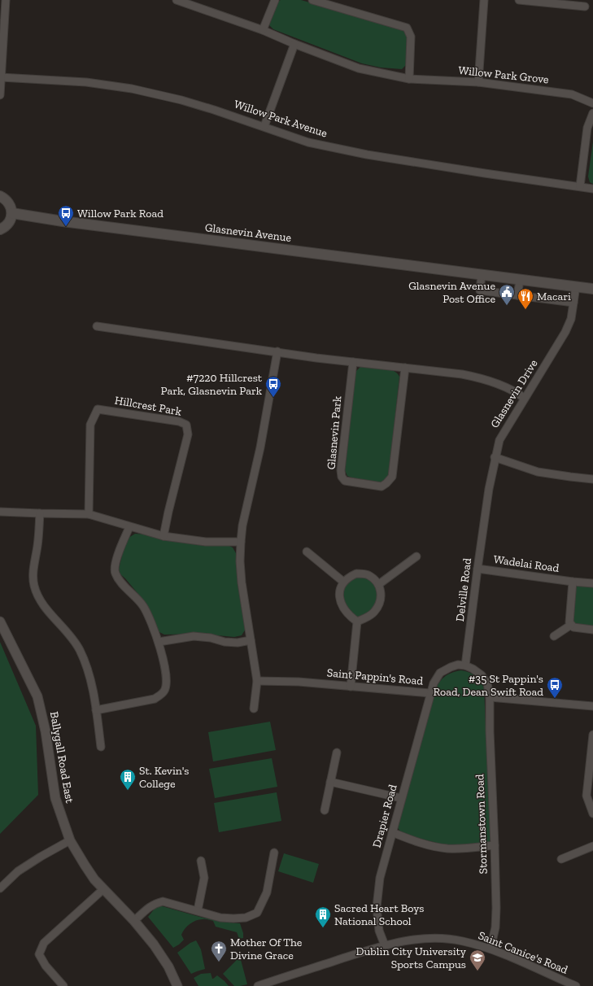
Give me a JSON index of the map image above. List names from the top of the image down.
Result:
{
  "streets": {
    "main road": ["Glasnevin Avenue"],
    "street": [
      "Willow Park Grove",
      "Willow Park Avenue",
      "Glasnevin Drive",
      "Hillcrest Park",
      "Glasnevin Park",
      "Wadelai Road",
      "Delville Road",
      "Saint Pappin's Road",
      "Ballygall Road East",
      "Drapier Road",
      "Stormanstown Road",
      "Saint Canice's Road"
    ]
  },
  "crossings": [
    ["Glasnevin Avenue", "Glasnevin Drive"],
    ["Glasnevin Drive", "Delville Road"],
    ["Wadelai Road", "Delville Road"],
    ["Delville Road", "Saint Pappin's Road"],
    ["Saint Pappin's Road", "Drapier Road"],
    ["Drapier Road", "Saint Canice's Road"],
    ["Stormanstown Road", "Saint Canice's Road"]
  ],
  "places": {
    "bus stop": ["Willow Park Road", "#7220 Hillcrest Park, Glasnevin Park", "#35 St Pappin's Road, Dean Swift Road"],
    "public building": ["Glasnevin Avenue Post Office"],
    "restaurant": ["Macari"],
    "building": ["St. Kevin's College", "Sacred Heart Boys National School"],
    "church": ["Mother Of The Divine Grace"],
    "school or university": ["Dublin City University Sports Campus"]
  }
}
